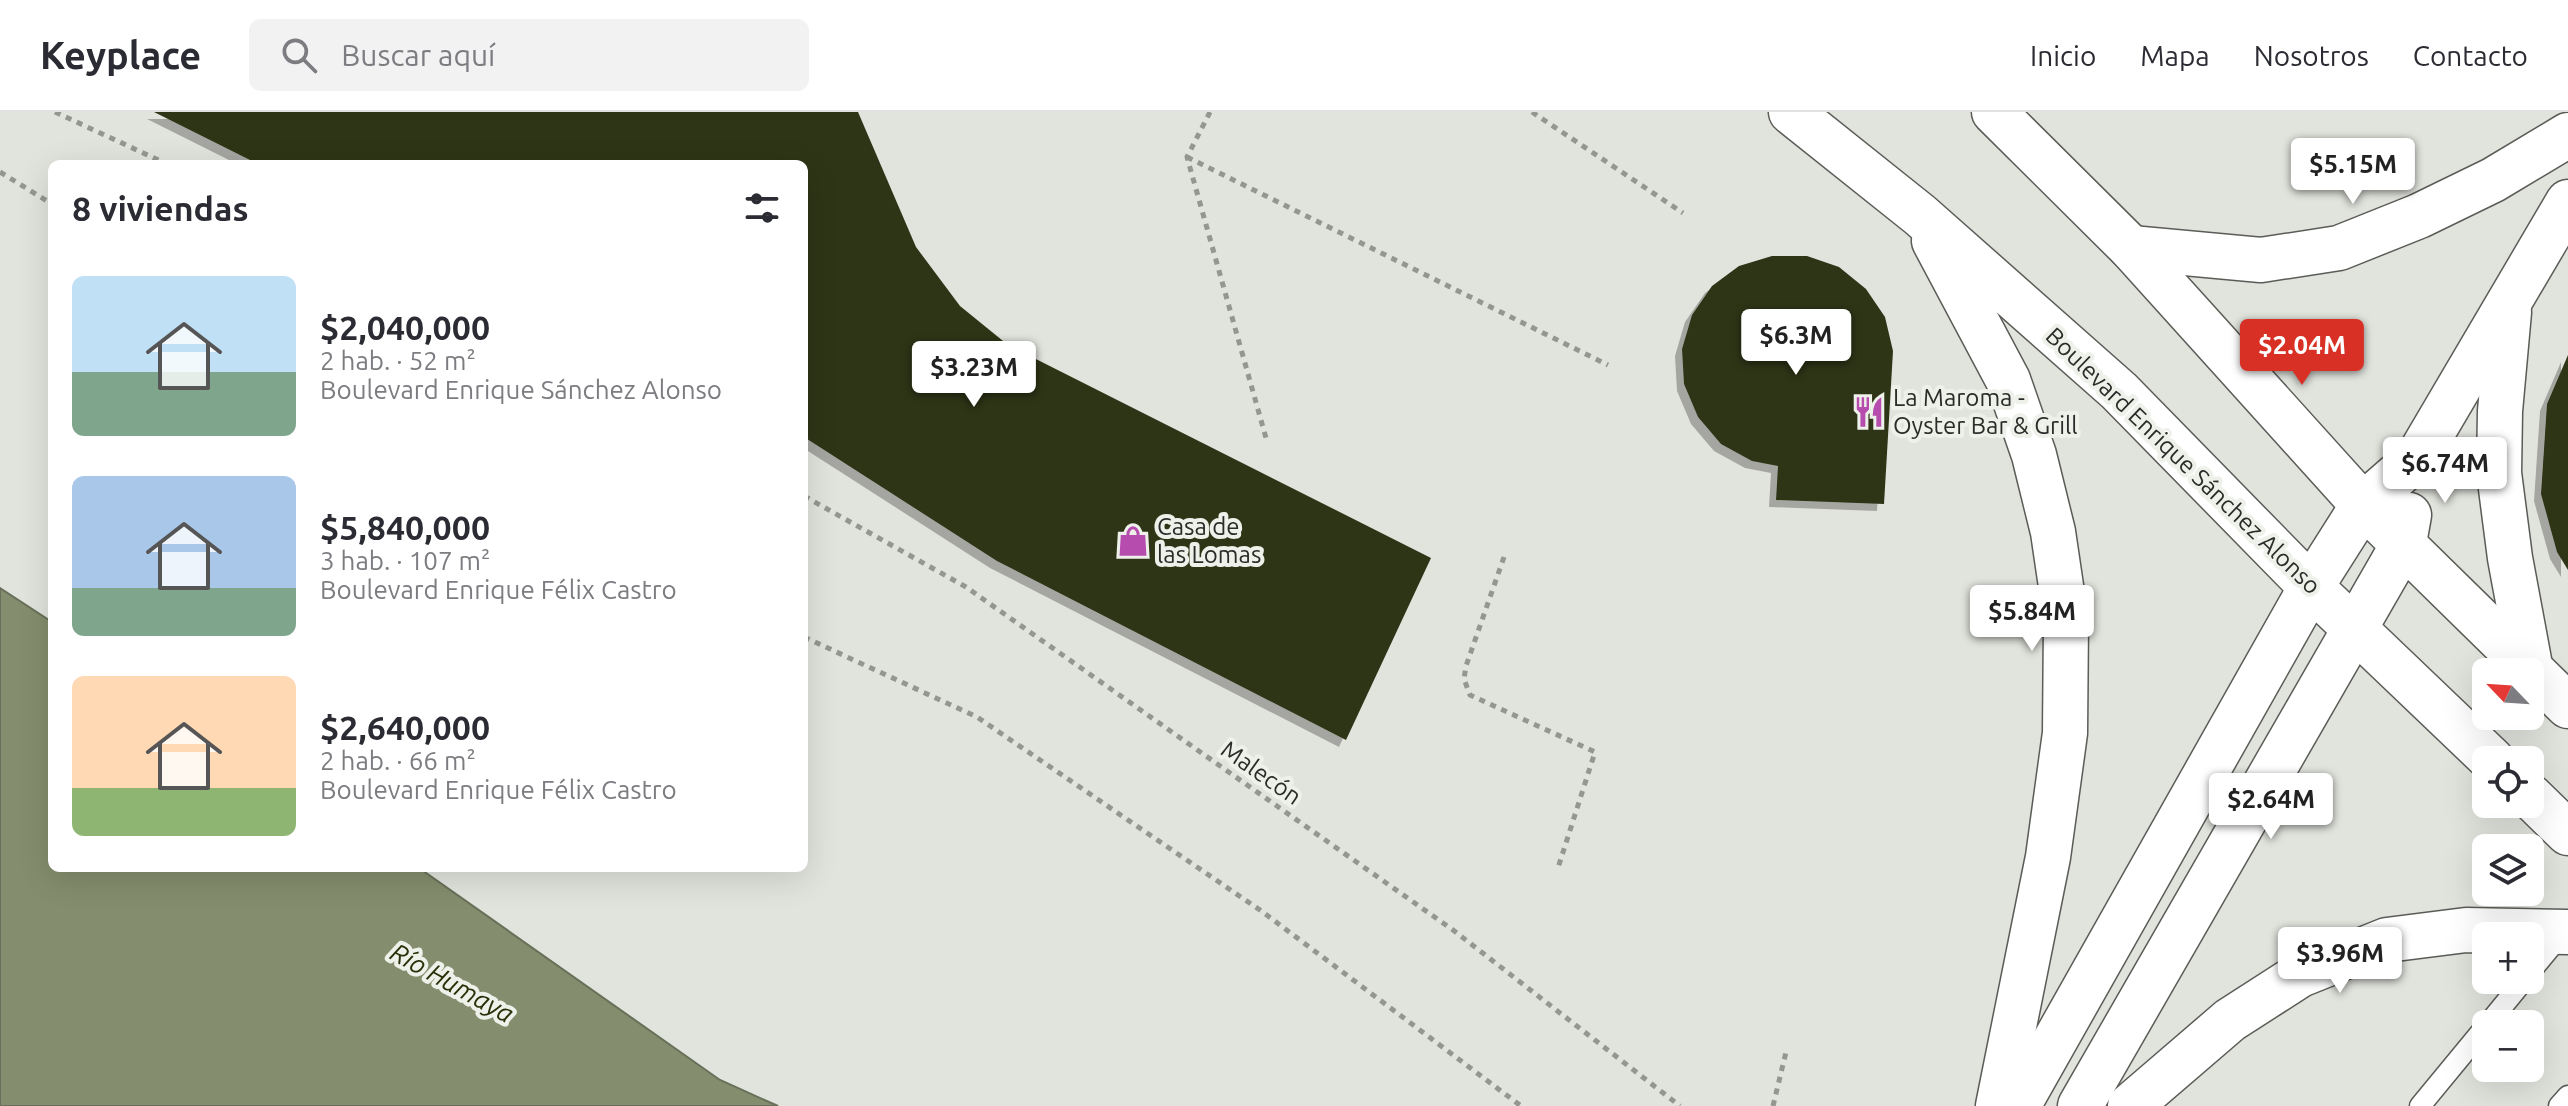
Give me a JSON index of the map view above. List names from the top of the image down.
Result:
{
  "streets": {
    "main road": ["Boulevard Enrique Sánchez Alonso"],
    "path": ["Malecón"]
  },
  "water": ["Río Humaya"],
  "places": {
    "restaurant": ["La Maroma - Oyster Bar & Grill"],
    "shop": ["Casa de las Lomas"]
  },
  "north": "top left",
  "page": {
    "header": "Keyplace",
    "search": "Buscar aquí",
    "nav": [
      "Inicio",
      "Mapa",
      "Nosotros",
      "Contacto"
    ],
    "price": [
      "$5.15M",
      "$6.3M",
      "$2.04M",
      "$3.23M",
      "$6.74M",
      "$5.84M",
      "$2.64M",
      "$3.96M"
    ],
    "heading": "8 viviendas",
    "list": [
      {
        "name": "$2,040,000",
        "note": "2 hab. · 52 m² · Boulevard Enrique Sánchez Alonso"
      },
      {
        "name": "$5,840,000",
        "note": "3 hab. · 107 m² · Boulevard Enrique Félix Castro"
      },
      {
        "name": "$2,640,000",
        "note": "2 hab. · 66 m² · Boulevard Enrique Félix Castro"
      }
    ],
    "map_buttons": ["+", "−"]
  }
}
